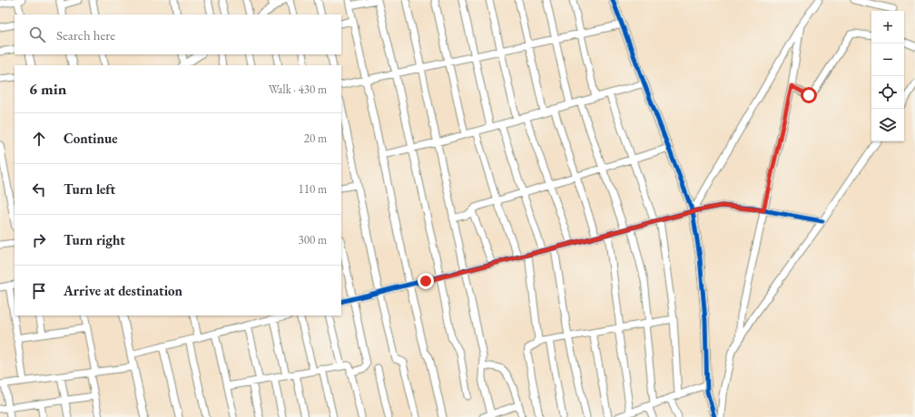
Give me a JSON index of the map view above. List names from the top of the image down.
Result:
{
  "page": {
    "map_buttons": ["+", "−"],
    "search": "Search here",
    "heading": ["6 min", "Walk · 430 m"],
    "list": [
      ["Continue", "20 m"],
      ["Turn left", "110 m"],
      ["Turn right", "300 m"],
      "Arrive at destination"
    ]
  }
}
